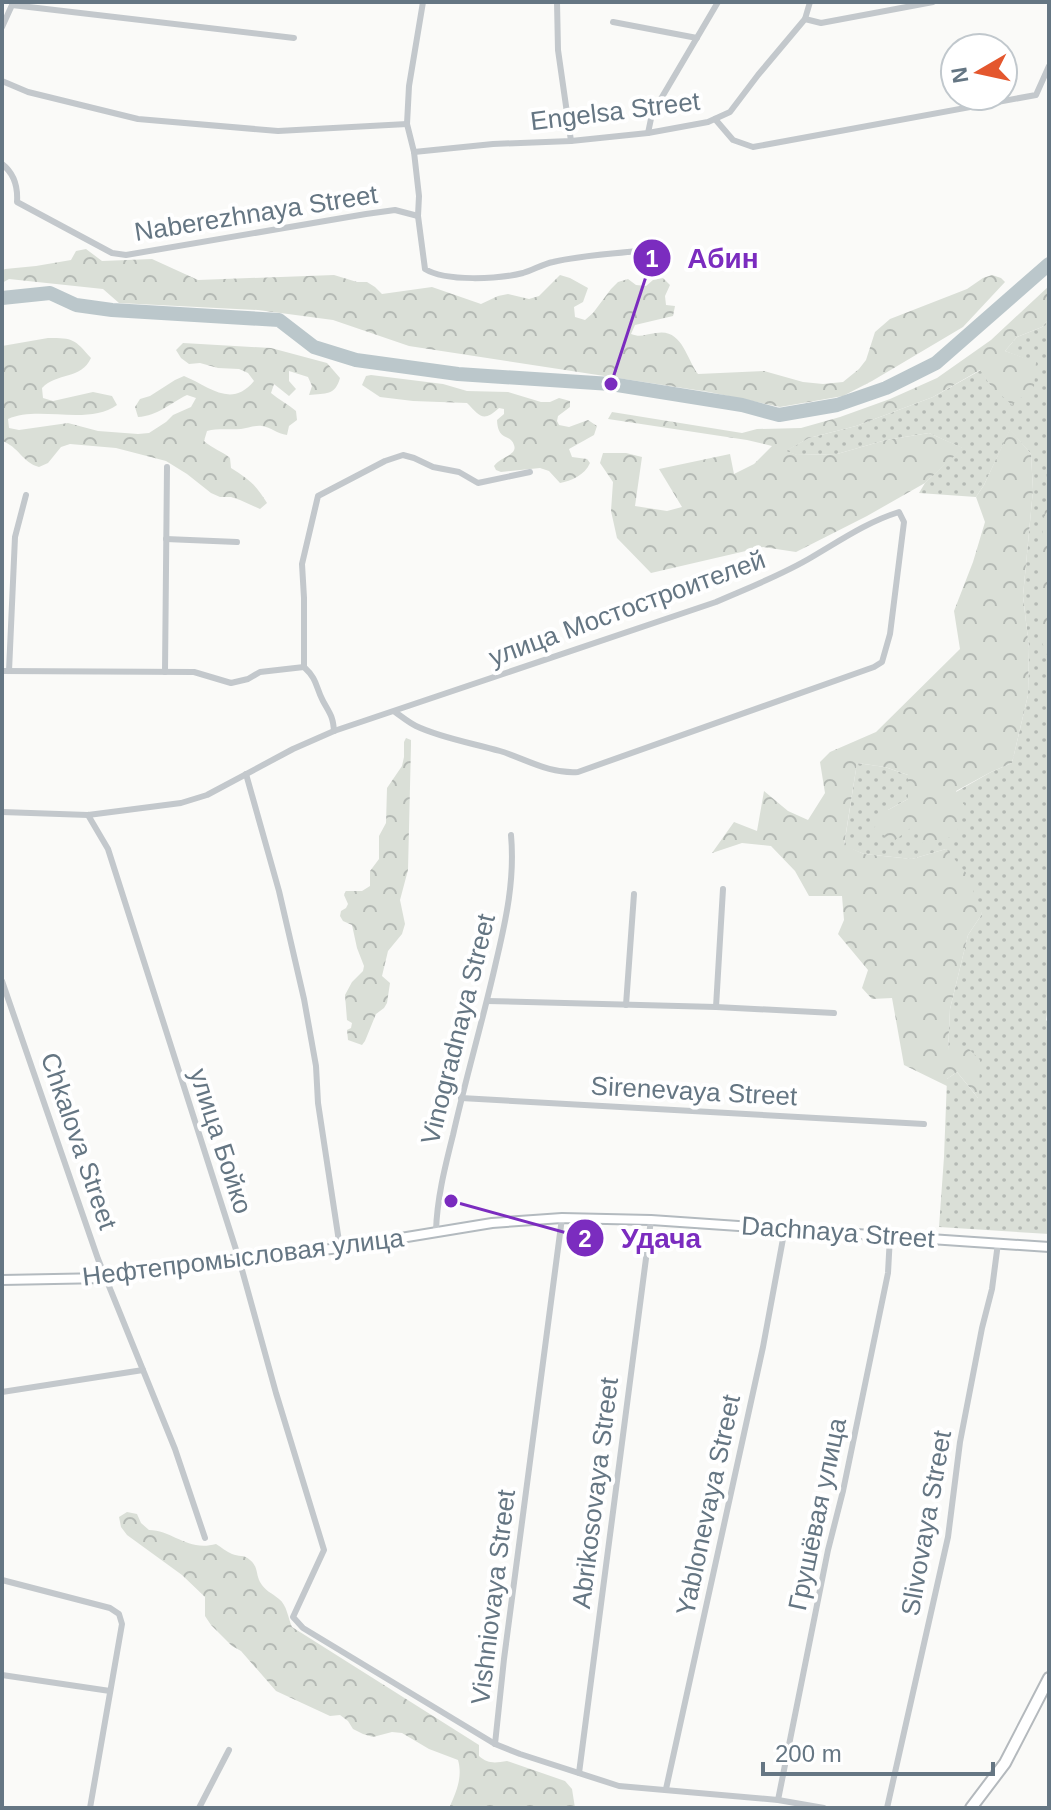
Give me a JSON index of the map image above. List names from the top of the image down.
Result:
{
  "streets": {
    "main road": ["Dachnaya Street", "Нефтепромысловая улица"],
    "street": [
      "Engelsa Street",
      "Naberezhnaya Street",
      "улица Мостостроителей",
      "Vinogradnaya Street",
      "Sirenevaya Street",
      "Chkalova Street",
      "улица Бойко",
      "Abrikosovaya Street",
      "Yablonevaya Street",
      "Грушёвая улица",
      "Slivovaya Street",
      "Vishniovaya Street"
    ]
  },
  "crossings": [
    ["Vinogradnaya Street", "Sirenevaya Street"],
    ["Vinogradnaya Street", "Dachnaya Street"],
    ["Vinogradnaya Street", "Нефтепромысловая улица"],
    ["Chkalova Street", "Нефтепромысловая улица"],
    ["улица Бойко", "Нефтепромысловая улица"],
    ["улица Бойко", "Vishniovaya Street"],
    ["Dachnaya Street", "Нефтепромысловая улица"],
    ["Dachnaya Street", "Abrikosovaya Street"],
    ["Dachnaya Street", "Yablonevaya Street"],
    ["Dachnaya Street", "Грушёвая улица"],
    ["Dachnaya Street", "Slivovaya Street"],
    ["Dachnaya Street", "Vishniovaya Street"]
  ],
  "places": ["Абин", "Удача"],
  "scale_bar": "200 m",
  "north": "left"
}
